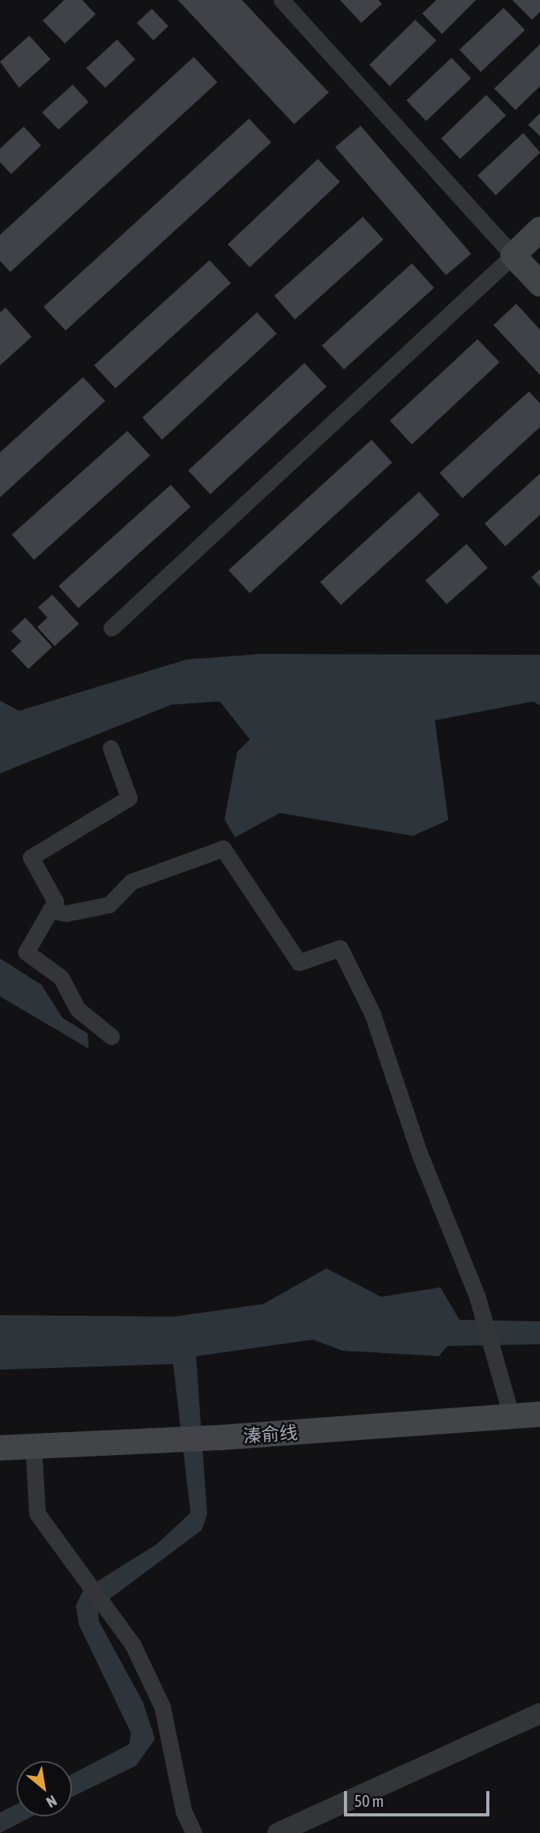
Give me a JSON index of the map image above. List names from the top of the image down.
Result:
{
  "streets": {
    "main road": ["溱俞线"]
  },
  "scale_bar": "50 m",
  "north": "bottom right"
}
